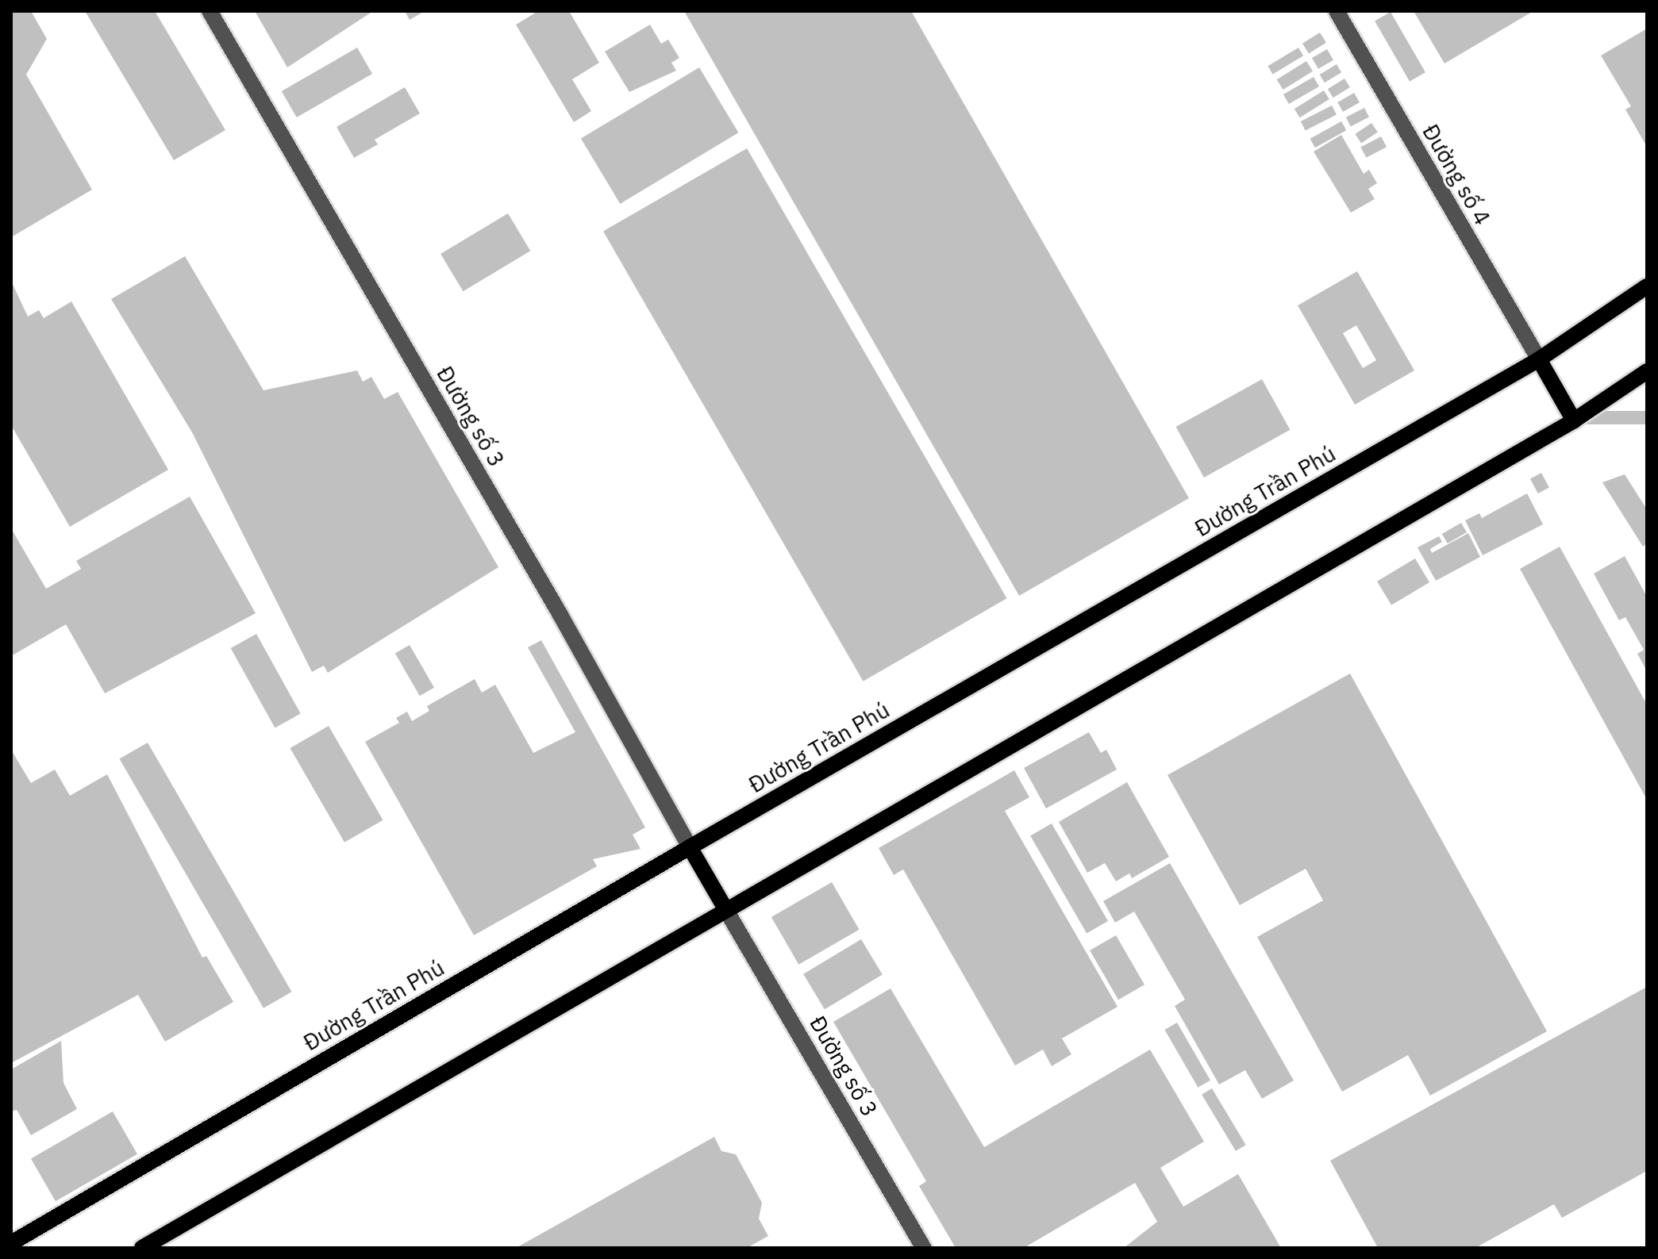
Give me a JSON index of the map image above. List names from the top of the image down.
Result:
{
  "streets": {
    "main road": ["Đường Trần Phú"],
    "street": ["Đường số 4", "Đường số 3"]
  },
  "crossings": [
    ["Đường số 4", "Đường Trần Phú"],
    ["Đường số 3", "Đường Trần Phú"]
  ]
}
